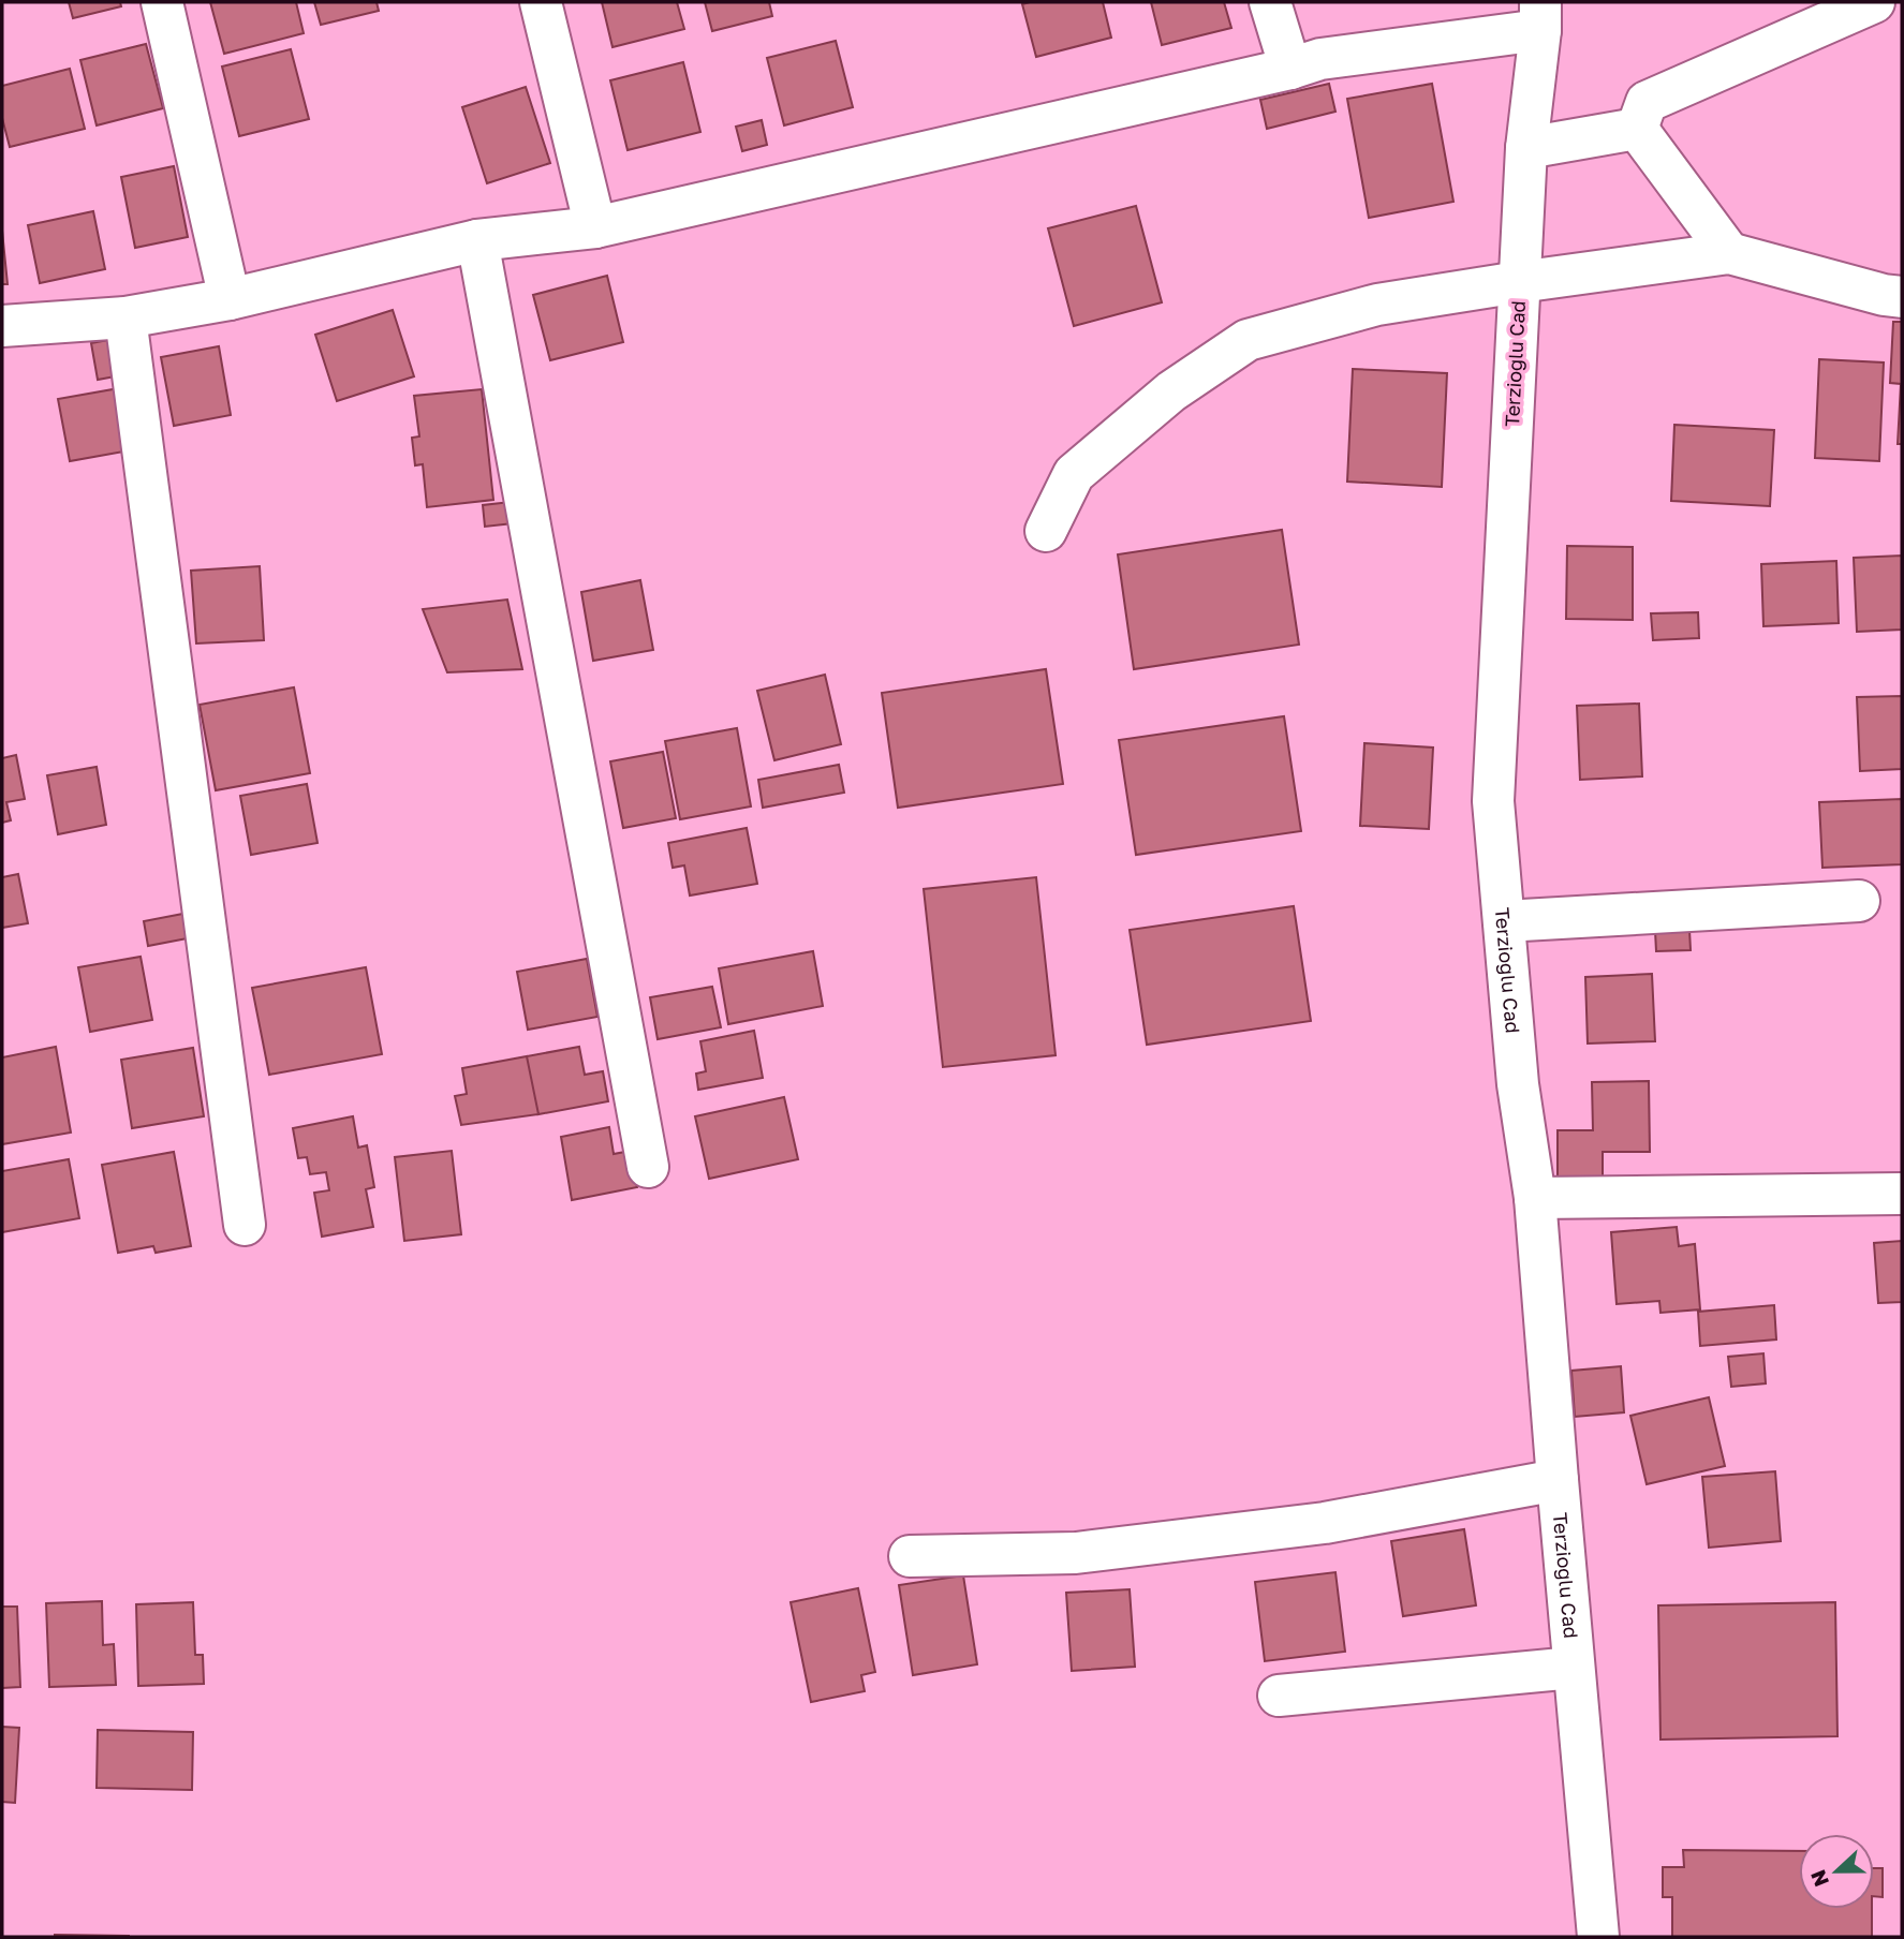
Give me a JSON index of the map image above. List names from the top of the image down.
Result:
{
  "streets": {
    "street": ["Terzioğlu Cad"]
  },
  "north": "left"
}
